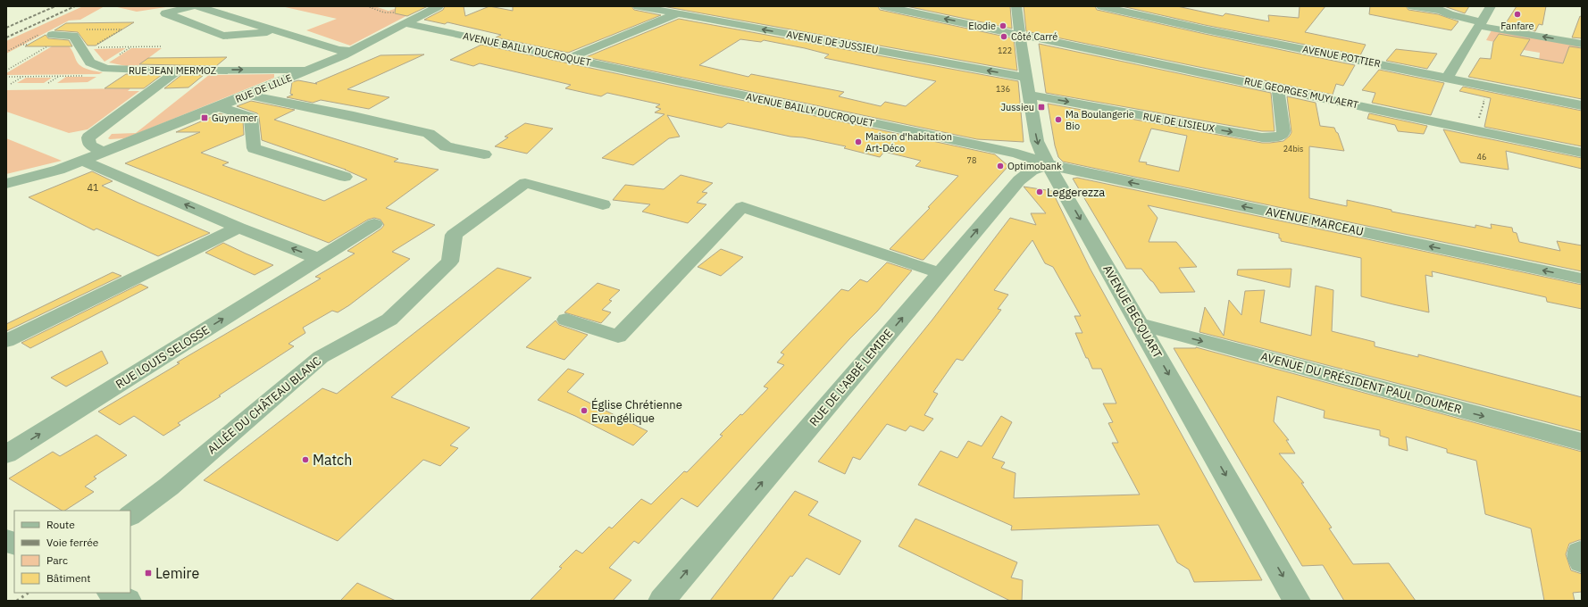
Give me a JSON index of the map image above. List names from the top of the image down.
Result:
{
  "streets": {
    "street": [
      "AVENUE DE JUSSIEU",
      "AVENUE BAILLY DUCROQUET",
      "AVENUE POTTIER",
      "RUE JEAN MERMOZ",
      "RUE DE LILLE",
      "RUE GEORGES MUYLAERT",
      "RUE DE LISIEUX",
      "AVENUE MARCEAU",
      "AVENUE BECQUART",
      "RUE LOUIS SELOSSE",
      "RUE DE L'ABBÉ LEMIRE",
      "AVENUE DU PRÉSIDENT PAUL DOUMER",
      "ALLÉE DU CHÂTEAU BLANC"
    ]
  },
  "crossings": [
    ["AVENUE DE JUSSIEU", "AVENUE BECQUART"],
    ["AVENUE BAILLY DUCROQUET", "RUE DE LILLE"],
    ["AVENUE BAILLY DUCROQUET", "AVENUE MARCEAU"],
    ["AVENUE BAILLY DUCROQUET", "AVENUE BECQUART"],
    ["AVENUE BAILLY DUCROQUET", "RUE DE L'ABBÉ LEMIRE"],
    ["RUE JEAN MERMOZ", "RUE DE LILLE"],
    ["RUE GEORGES MUYLAERT", "RUE DE LISIEUX"],
    ["RUE GEORGES MUYLAERT", "AVENUE BECQUART"],
    ["RUE DE LISIEUX", "AVENUE BECQUART"],
    ["AVENUE MARCEAU", "AVENUE BECQUART"],
    ["AVENUE MARCEAU", "RUE DE L'ABBÉ LEMIRE"],
    ["AVENUE BECQUART", "RUE DE L'ABBÉ LEMIRE"],
    ["AVENUE BECQUART", "AVENUE DU PRÉSIDENT PAUL DOUMER"]
  ],
  "one_way": [
    "AVENUE DE JUSSIEU",
    "RUE DE LISIEUX",
    "AVENUE MARCEAU",
    "AVENUE BECQUART",
    "RUE DE L'ABBÉ LEMIRE",
    "AVENUE DU PRÉSIDENT PAUL DOUMER"
  ],
  "places": {
    "other": [
      "Fanfare",
      "Elodie",
      "Côté Carré",
      "Ma Boulangerie Bio",
      "Maison d'habitation Art-Déco",
      "Optimobank",
      "Leggerezza",
      "Église Chrétienne Evangélique",
      "Match"
    ],
    "transit": ["Jussieu", "Guynemer", "Lemire"]
  },
  "house_numbers": [
    "122",
    "136",
    "24bis",
    "46",
    "78",
    "41"
  ],
  "legend": [
    "Route",
    "Voie ferrée",
    "Parc",
    "Bâtiment"
  ]
}
